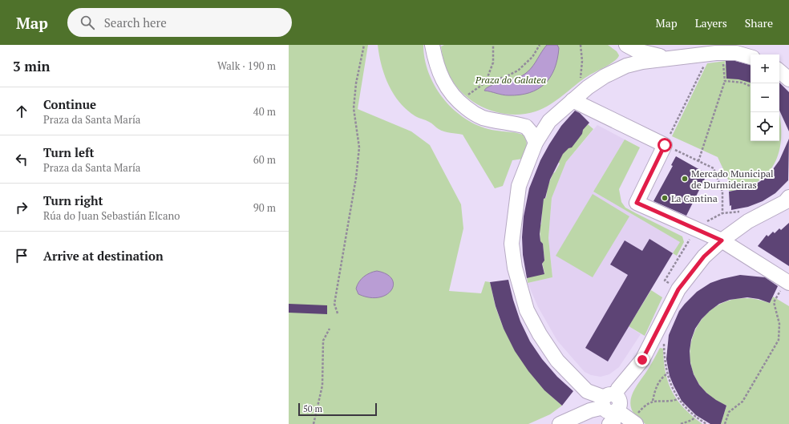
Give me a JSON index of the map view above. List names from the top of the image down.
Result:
{
  "parks": ["Praza do Galatea"],
  "places": ["Mercado Municipal de Durmideiras", "La Cantina"],
  "scale_bar": "50 m",
  "page": {
    "header": "Map",
    "search": "Search here",
    "nav": ["Map", "Layers", "Share"],
    "heading": ["3 min", "Walk · 190 m"],
    "map_buttons": ["+", "−"],
    "list": [
      ["Continue", "Praza da Santa María", "40 m"],
      ["Turn left", "Praza da Santa María", "60 m"],
      ["Turn right", "Rúa do Juan Sebastián Elcano", "90 m"],
      "Arrive at destination"
    ],
    "scale": "50 m"
  }
}
